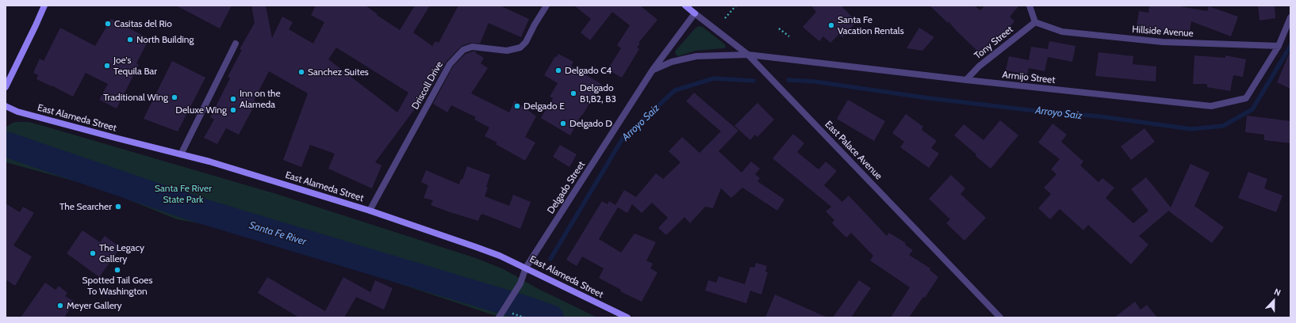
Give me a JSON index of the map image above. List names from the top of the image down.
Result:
{
  "streets": {
    "street": [
      "Hillside Avenue",
      "Tony Street",
      "Armijo Street",
      "Driscoll Drive",
      "East Alameda Street",
      "East Palace Avenue",
      "Delgado Street"
    ]
  },
  "crossings": [
    ["Hillside Avenue", "Tony Street"],
    ["Hillside Avenue", "Armijo Street"],
    ["Tony Street", "Armijo Street"],
    ["Armijo Street", "East Palace Avenue"],
    ["Driscoll Drive", "East Alameda Street"],
    ["East Alameda Street", "Delgado Street"],
    ["East Palace Avenue", "Delgado Street"]
  ],
  "water": ["Arroyo Saiz", "Santa Fe River"],
  "parks": ["Santa Fe River State Park"],
  "places": [
    "Casitas del Rio",
    "Santa Fe Vacation Rentals",
    "North Building",
    "Joe's Tequila Bar",
    "Delgado C4",
    "Sanchez Suites",
    "Delgado B1,B2, B3",
    "Traditional Wing",
    "Inn on the Alameda",
    "Delgado E",
    "Deluxe Wing",
    "Delgado D",
    "The Searcher",
    "The Legacy Gallery",
    "Spotted Tail Goes To Washington",
    "Meyer Gallery"
  ],
  "north": "top"
}
